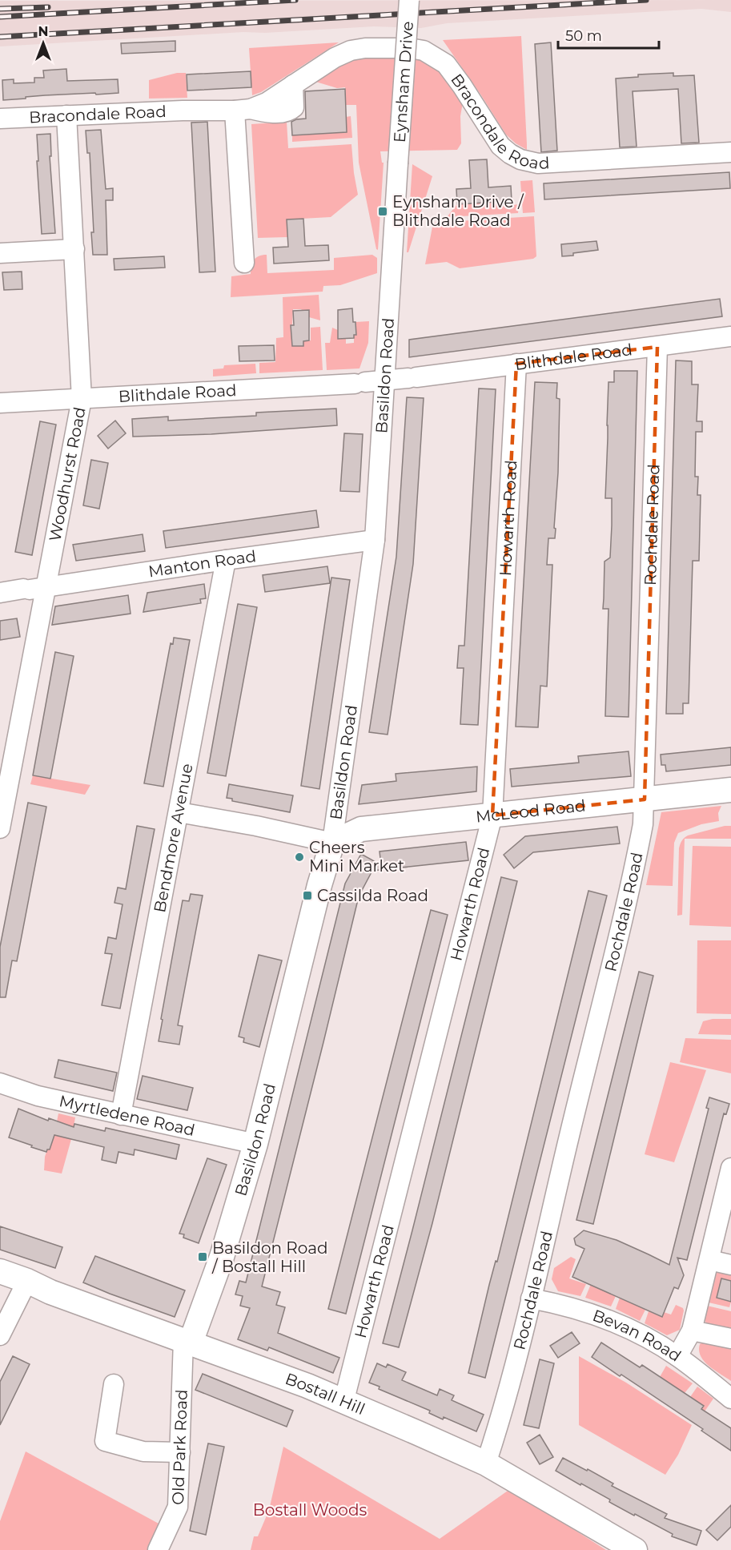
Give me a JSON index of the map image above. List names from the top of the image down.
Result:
{
  "streets": {
    "main road": ["Basildon Road", "McLeod Road", "Bostall Hill"],
    "street": [
      "Eynsham Drive",
      "Bracondale Road",
      "Blithdale Road",
      "Woodhurst Road",
      "Howarth Road",
      "Rochdale Road",
      "Manton Road",
      "Bendmore Avenue",
      "Myrtledene Road",
      "Bevan Road",
      "Old Park Road"
    ]
  },
  "crossings": [
    ["Eynsham Drive", "Basildon Road"],
    ["Bracondale Road", "Woodhurst Road"],
    ["Blithdale Road", "Basildon Road"],
    ["Blithdale Road", "Woodhurst Road"],
    ["Blithdale Road", "Howarth Road"],
    ["Blithdale Road", "Rochdale Road"],
    ["Basildon Road", "Manton Road"],
    ["Basildon Road", "McLeod Road"],
    ["Basildon Road", "Myrtledene Road"],
    ["Basildon Road", "Bostall Hill"],
    ["Basildon Road", "Old Park Road"],
    ["Woodhurst Road", "Manton Road"],
    ["Howarth Road", "McLeod Road"],
    ["Howarth Road", "Bostall Hill"],
    ["Rochdale Road", "McLeod Road"],
    ["Rochdale Road", "Bevan Road"],
    ["Rochdale Road", "Bostall Hill"],
    ["Manton Road", "Bendmore Avenue"],
    ["Bendmore Avenue", "Myrtledene Road"],
    ["Bostall Hill", "Old Park Road"]
  ],
  "parks": ["Bostall Woods"],
  "places": {
    "transit": ["Eynsham Drive / Blithdale Road", "Cassilda Road", "Basildon Road / Bostall Hill"],
    "other": ["Cheers Mini Market"]
  },
  "scale_bar": "50 m",
  "north": "top"
}
